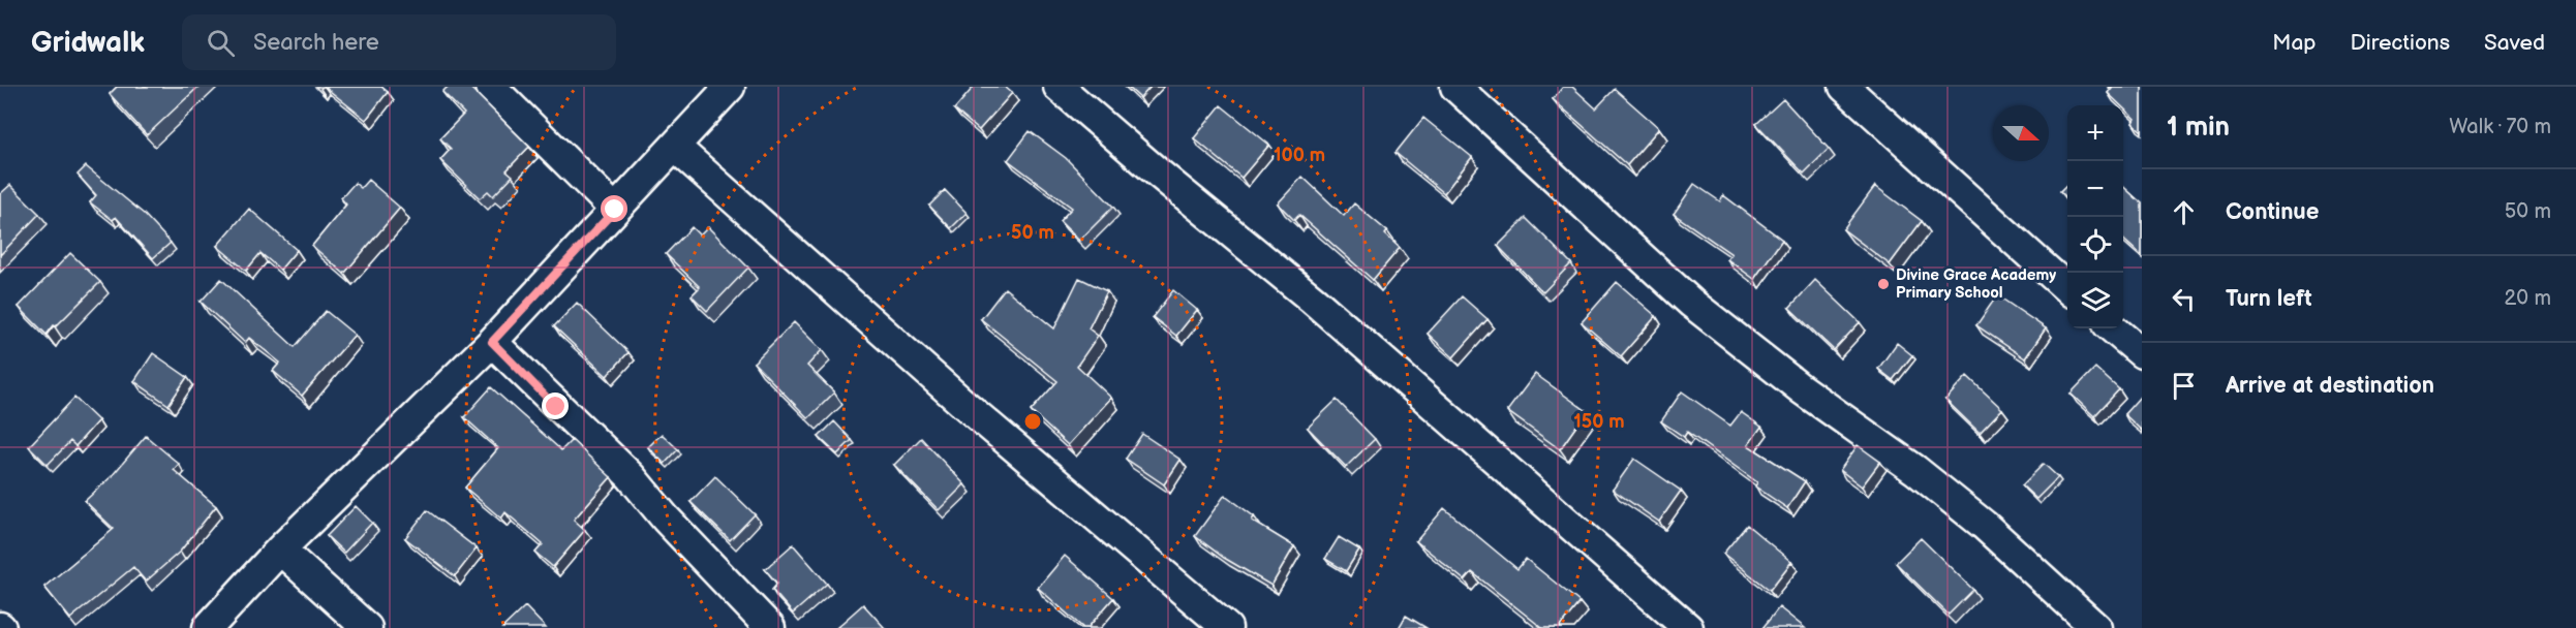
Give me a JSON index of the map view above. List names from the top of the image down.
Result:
{
  "places": ["Divine Grace Academy Primary School"],
  "north": "right",
  "page": {
    "header": "Gridwalk",
    "search": "Search here",
    "nav": ["Map", "Directions", "Saved"],
    "heading": ["1 min", "Walk · 70 m"],
    "map_buttons": ["+", "−"],
    "list": [
      ["Continue", "50 m"],
      ["Turn left", "20 m"],
      "Arrive at destination"
    ]
  },
  "rings": ["100 m", "50 m", "150 m"]
}
